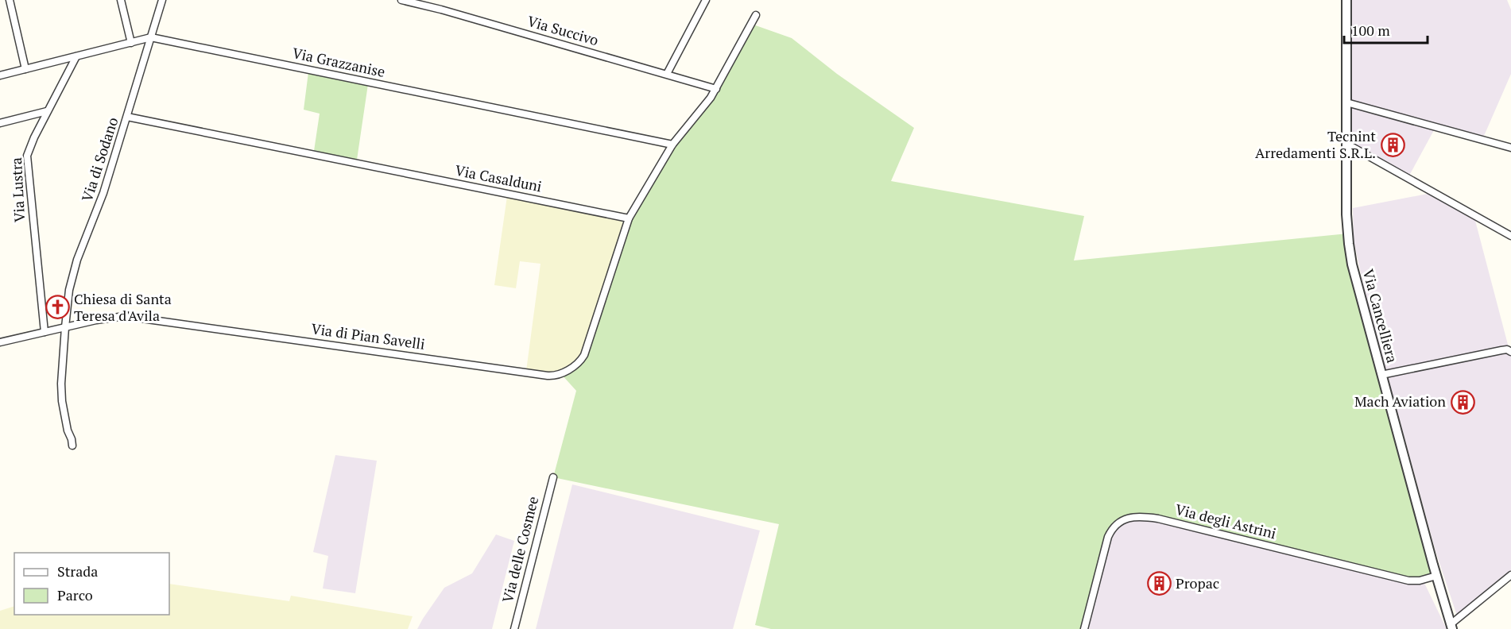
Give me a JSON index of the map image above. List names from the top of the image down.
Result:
{
  "streets": {
    "street": [
      "Via Succivo",
      "Via Grazzanise",
      "Via di Sodano",
      "Via Casalduni",
      "Via Lustra",
      "Via Cancelliera",
      "Via di Pian Savelli",
      "Via degli Astrini",
      "Via delle Cosmee"
    ]
  },
  "crossings": [
    ["Via Grazzanise", "Via di Sodano"],
    ["Via Grazzanise", "Via Lustra"],
    ["Via di Sodano", "Via Casalduni"],
    ["Via di Sodano", "Via di Pian Savelli"],
    ["Via Casalduni", "Via di Pian Savelli"],
    ["Via Lustra", "Via di Pian Savelli"],
    ["Via Cancelliera", "Via degli Astrini"]
  ],
  "places": {
    "building": ["Tecnint Arredamenti S.R.L.", "Mach Aviation", "Propac"],
    "church": ["Chiesa di Santa Teresa d'Avila"]
  },
  "legend": ["Strada", "Parco"],
  "scale_bar": "100 m"
}
